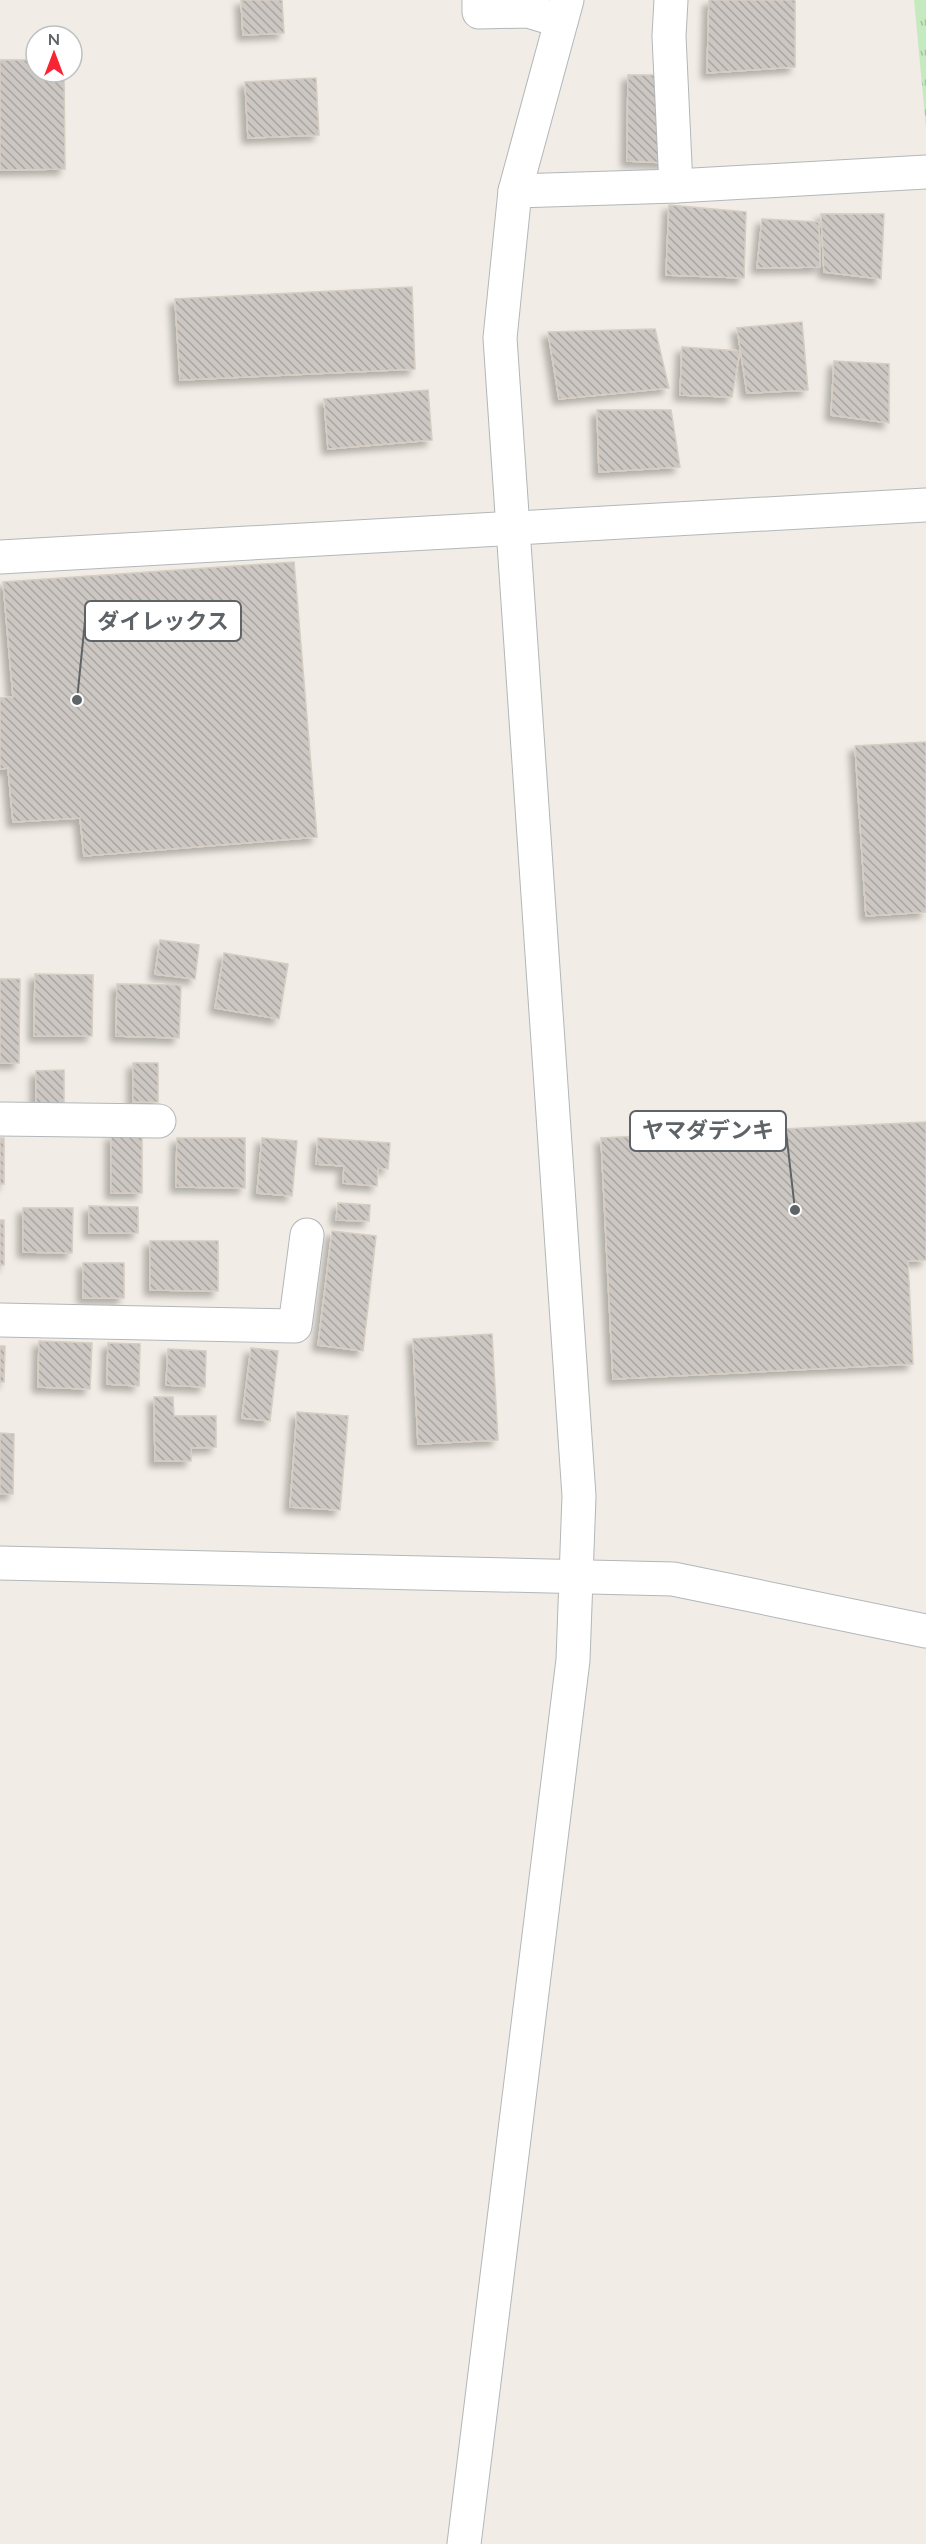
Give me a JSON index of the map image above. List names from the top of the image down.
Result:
{
  "places": ["ダイレックス", "ヤマダデンキ"],
  "north": "top"
}
